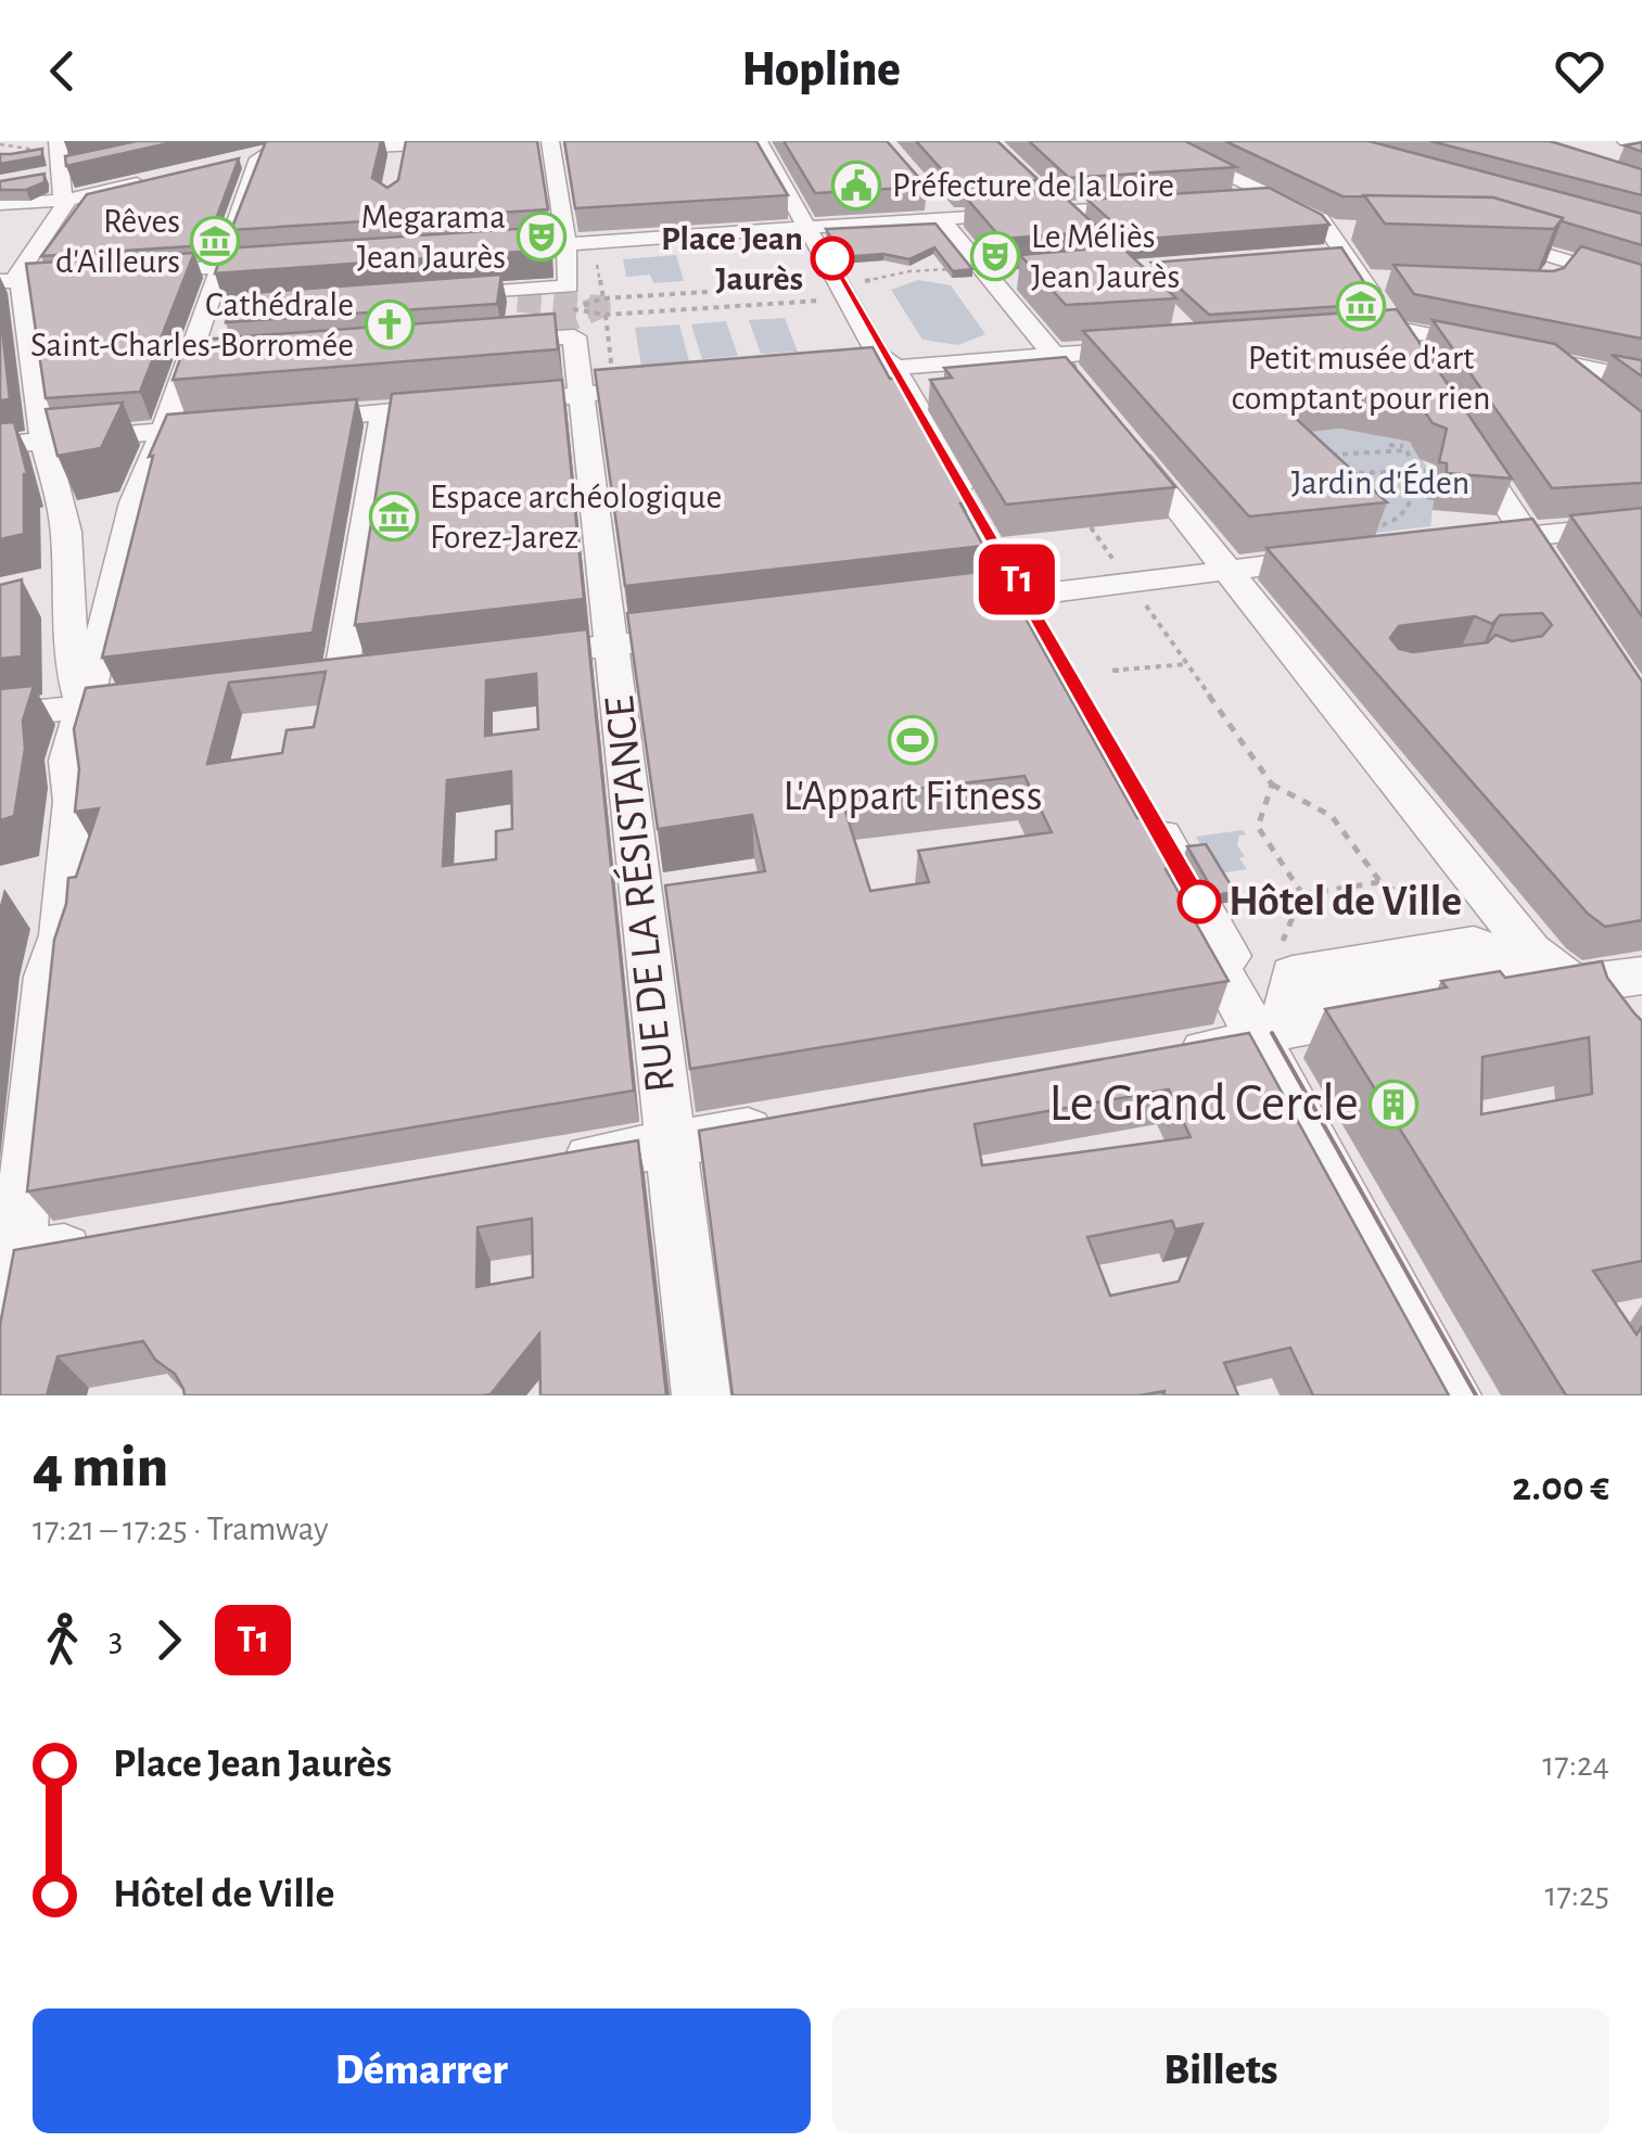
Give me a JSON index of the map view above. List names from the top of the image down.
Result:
{
  "streets": {
    "street": ["RUE DE LA RÉSISTANCE"]
  },
  "parks": ["Jardin d'Éden"],
  "places": {
    "public building": ["Préfecture de la Loire"],
    "theatre": ["Megarama Jean Jaurès", "Le Méliès Jean Jaurès"],
    "museum": ["Rêves d'Ailleurs", "Petit musée d'art comptant pour rien", "Espace archéologique Forez-Jarez"],
    "other": ["Place Jean Jaurès", "Hôtel de Ville"],
    "church": ["Cathédrale Saint-Charles-Borromée"],
    "sports": ["L'Appart Fitness"],
    "building": ["Le Grand Cercle"]
  },
  "lines": ["tram line T1"],
  "page": {
    "header": "Hopline",
    "on_map": "T1",
    "heading": ["4 min", "17:21 – 17:25 · Tramway", "2.00 €"],
    "legs": ["3", "T1"],
    "list": [
      {
        "name": "Place Jean Jaurès",
        "value": "17:24"
      },
      {
        "name": "Hôtel de Ville",
        "value": "17:25"
      }
    ],
    "buttons": ["Démarrer", "Billets"]
  }
}
